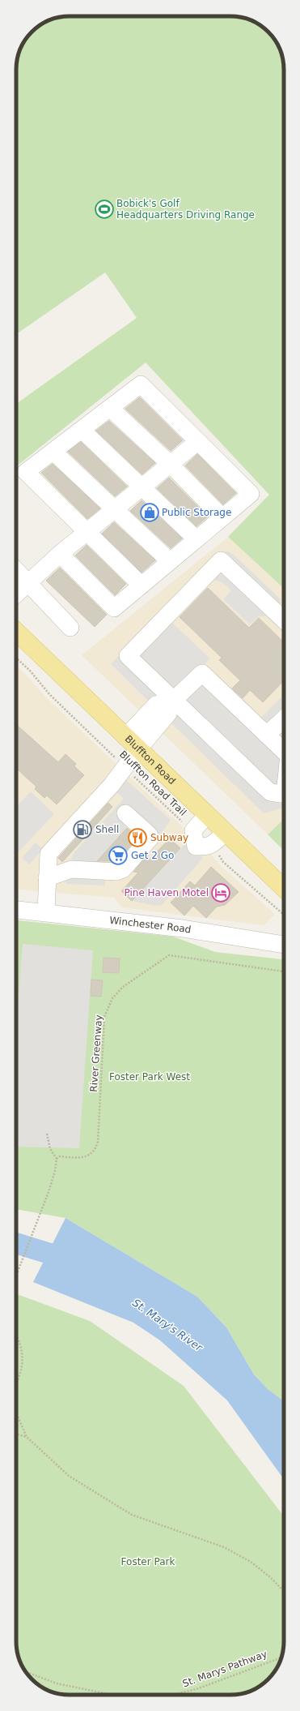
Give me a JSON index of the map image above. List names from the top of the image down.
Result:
{
  "streets": {
    "main road": ["Bluffton Road"],
    "street": ["Winchester Road"],
    "path": ["Bluffton Road Trail", "River Greenway", "St. Marys Pathway"]
  },
  "water": ["St. Mary's River"],
  "parks": ["Foster Park West", "Foster Park"],
  "places": {
    "sports": ["Bobick's Golf Headquarters Driving Range"],
    "shop": ["Public Storage"],
    "fuel station": ["Shell"],
    "restaurant": ["Subway"],
    "supermarket": ["Get 2 Go"],
    "hotel": ["Pine Haven Motel"]
  }
}
